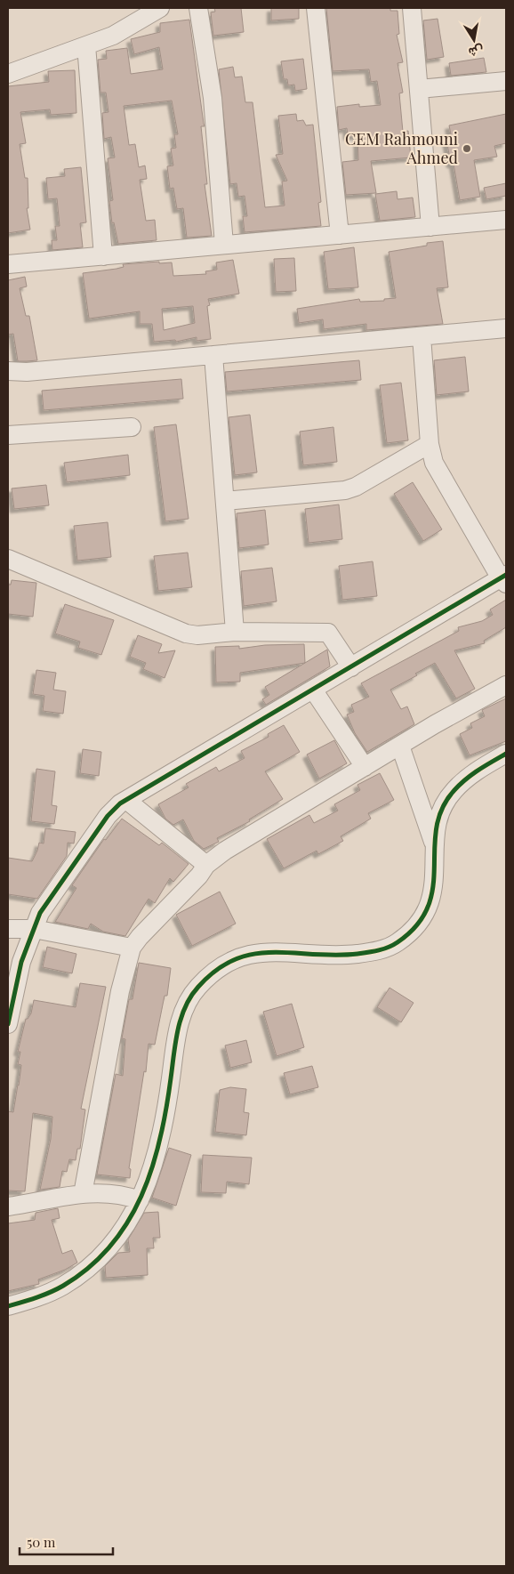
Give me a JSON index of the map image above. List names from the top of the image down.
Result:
{
  "places": ["CEM Rahmouni Ahmed"],
  "scale_bar": "50 m",
  "north": "bottom"
}
